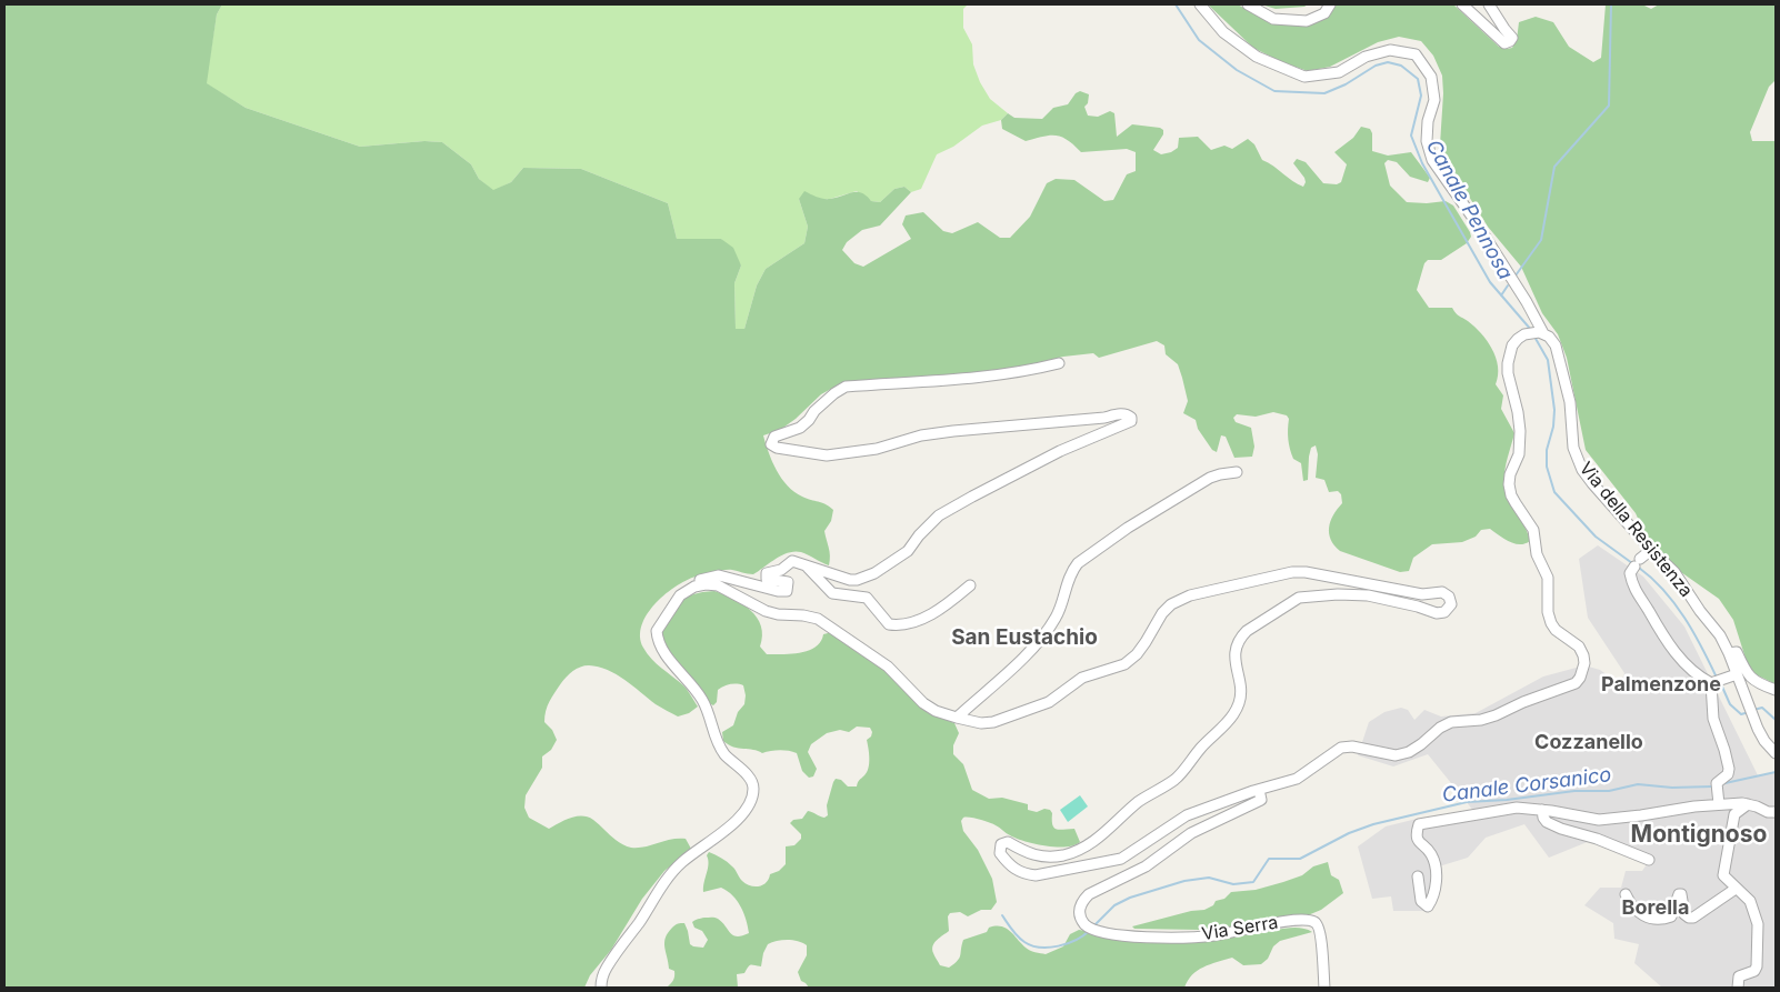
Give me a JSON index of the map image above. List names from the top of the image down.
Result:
{
  "streets": {
    "street": ["Via della Resistenza", "Via Serra"]
  },
  "districts": [
    "San Eustachio",
    "Palmenzone",
    "Cozzanello",
    "Montignoso",
    "Borella"
  ],
  "water": ["Canale Pennosa", "Canale Corsanico"]
}
